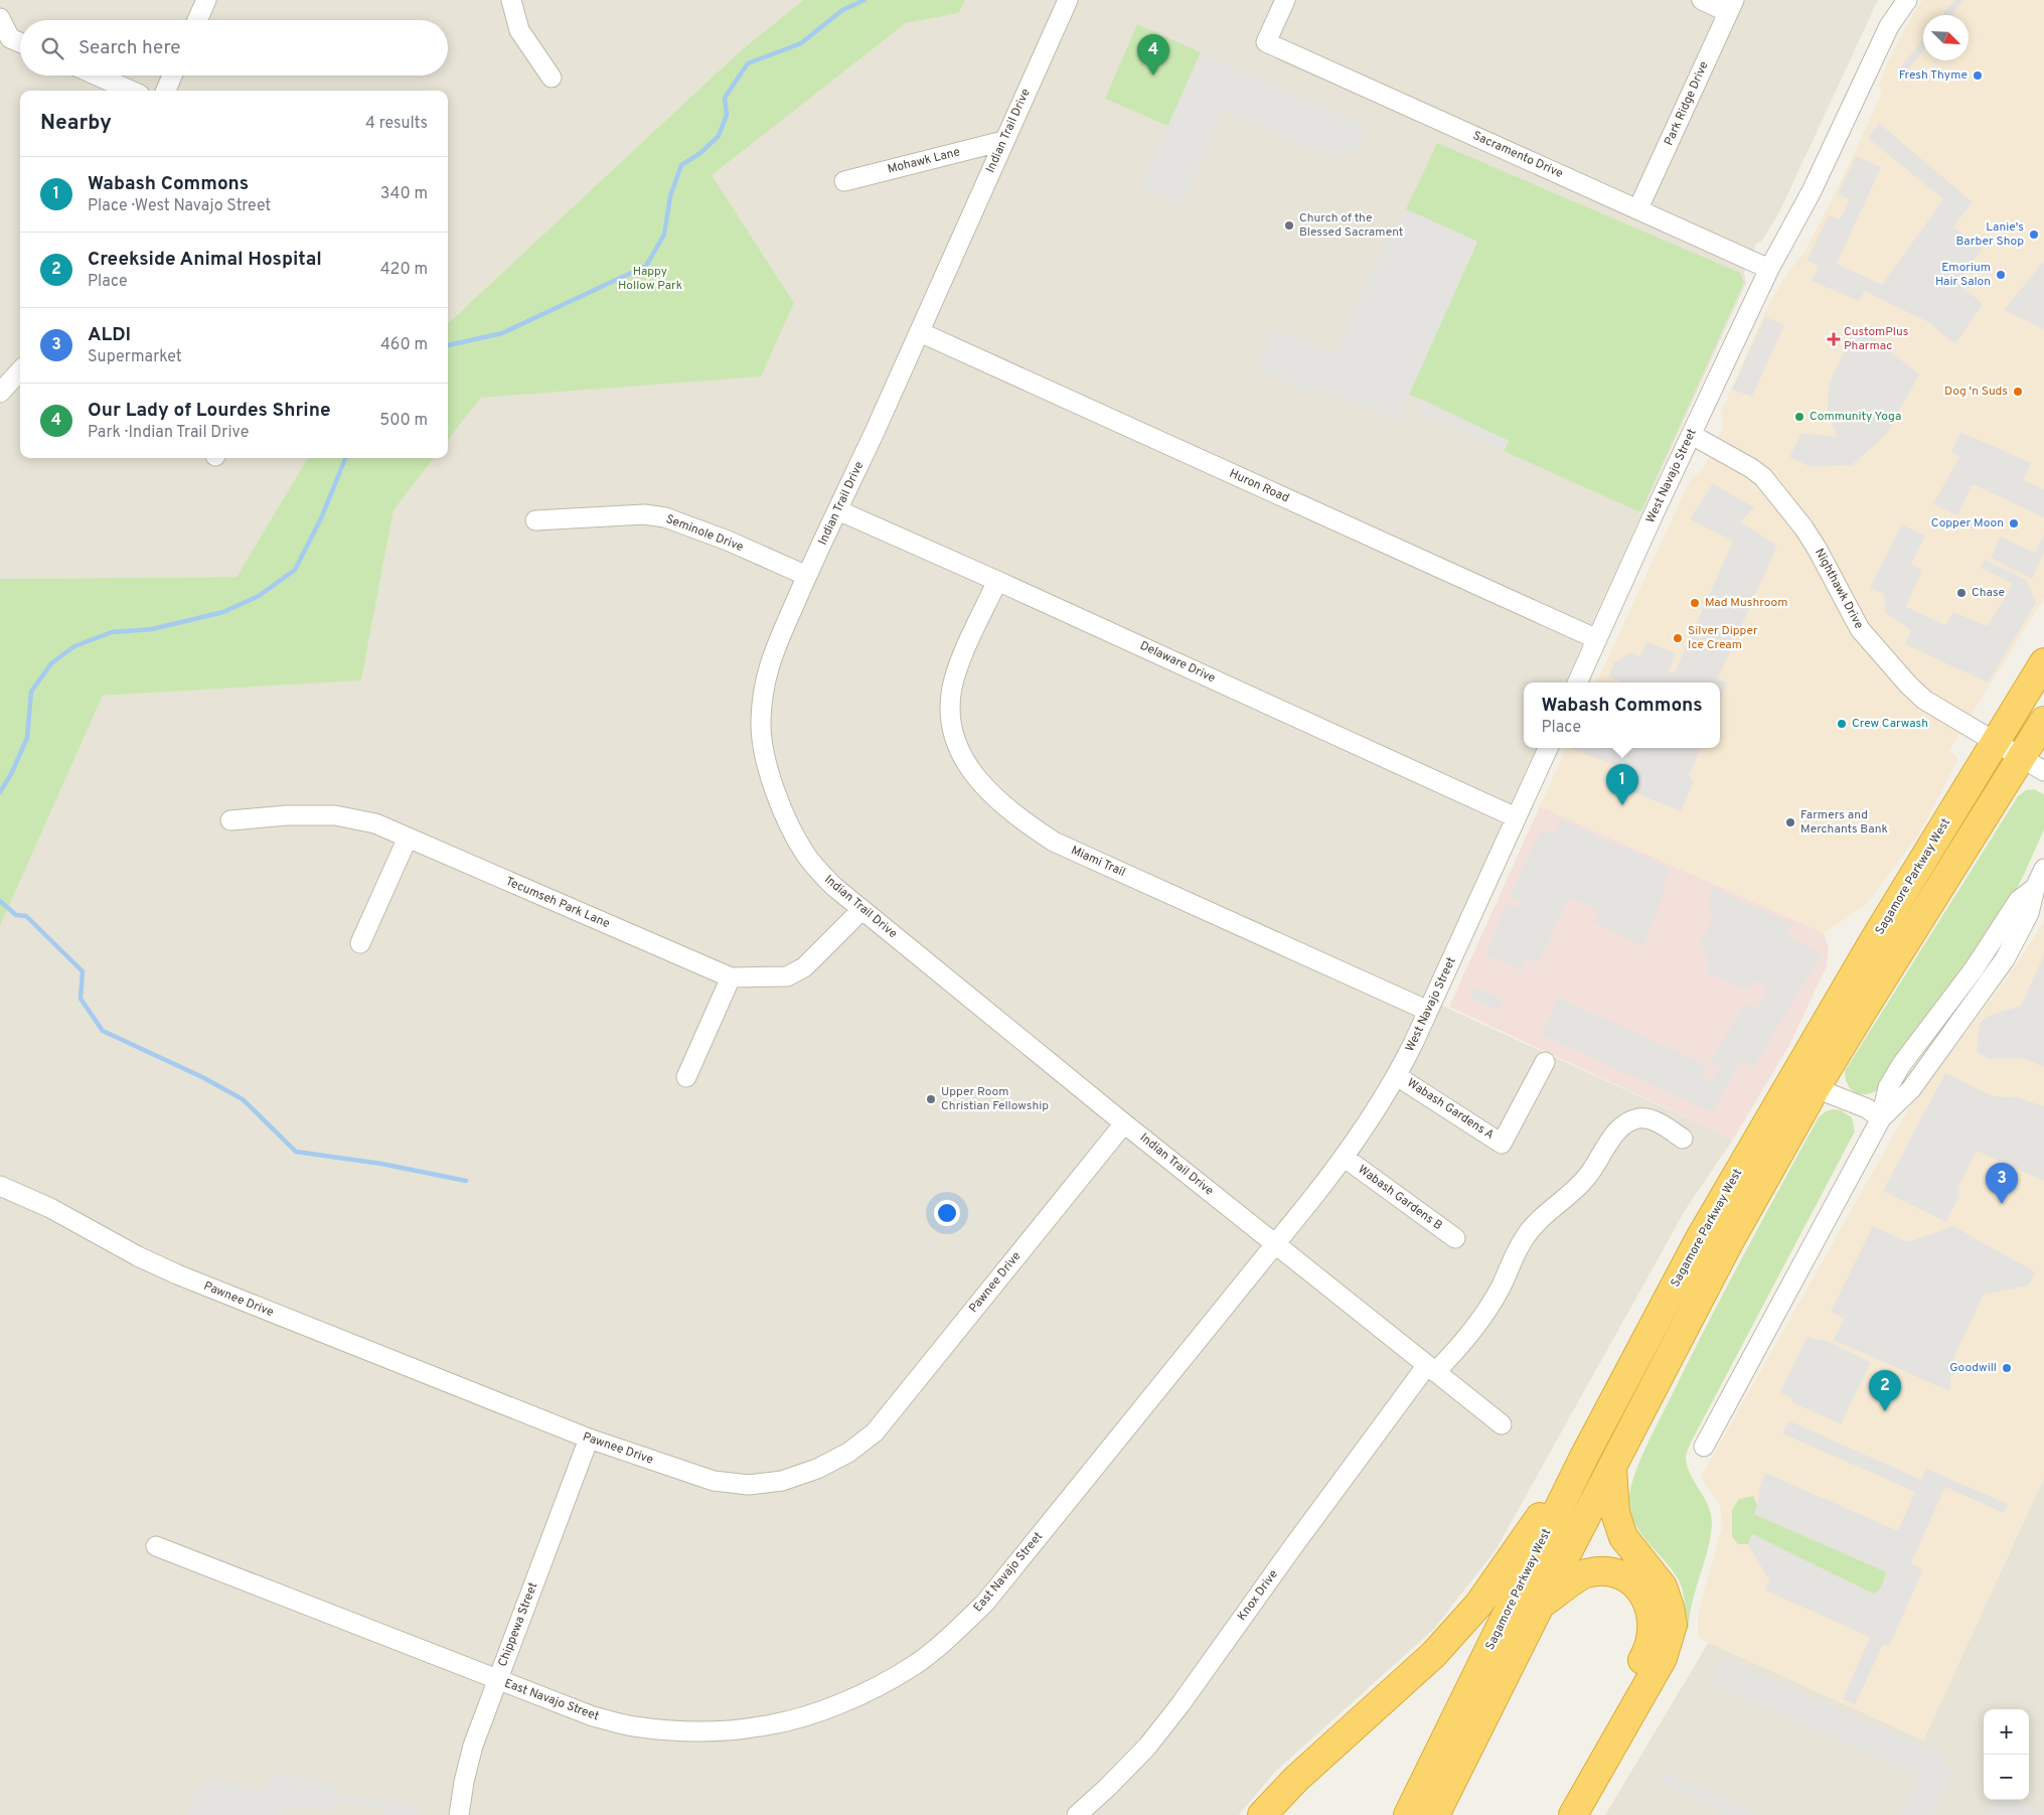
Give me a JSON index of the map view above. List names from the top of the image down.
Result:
{
  "streets": {
    "highway": ["Sagamore Parkway West"],
    "street": [
      "Park Ridge Drive",
      "Indian Trail Drive",
      "Sacramento Drive",
      "Mohawk Lane",
      "West Navajo Street",
      "Huron Road",
      "Seminole Drive",
      "Nighthawk Drive",
      "Delaware Drive",
      "Miami Trail",
      "Tecumseh Park Lane",
      "Wabash Gardens A",
      "Wabash Gardens B",
      "Pawnee Drive",
      "East Navajo Street",
      "Knox Drive",
      "Chippewa Street"
    ]
  },
  "crossings": [
    ["Park Ridge Drive", "Sacramento Drive"],
    ["Indian Trail Drive", "Mohawk Lane"],
    ["Indian Trail Drive", "West Navajo Street"],
    ["Indian Trail Drive", "Huron Road"],
    ["Indian Trail Drive", "Seminole Drive"],
    ["Indian Trail Drive", "Delaware Drive"],
    ["Indian Trail Drive", "Tecumseh Park Lane"],
    ["Indian Trail Drive", "Pawnee Drive"],
    ["Indian Trail Drive", "East Navajo Street"],
    ["Indian Trail Drive", "Knox Drive"],
    ["Sacramento Drive", "West Navajo Street"],
    ["West Navajo Street", "Huron Road"],
    ["West Navajo Street", "Nighthawk Drive"],
    ["West Navajo Street", "Delaware Drive"],
    ["West Navajo Street", "Miami Trail"],
    ["West Navajo Street", "Wabash Gardens A"],
    ["West Navajo Street", "Wabash Gardens B"],
    ["West Navajo Street", "East Navajo Street"],
    ["Nighthawk Drive", "Sagamore Parkway West"],
    ["Delaware Drive", "Miami Trail"],
    ["Pawnee Drive", "Chippewa Street"],
    ["East Navajo Street", "Chippewa Street"]
  ],
  "parks": ["Happy Hollow Park"],
  "places": {
    "other": [
      "Fresh Thyme",
      "Church of the Blessed Sacrament",
      "Lanie's Barber Shop",
      "Emorium Hair Salon",
      "Dog 'n Suds",
      "Community Yoga",
      "Copper Moon",
      "Chase",
      "Mad Mushroom",
      "Silver Dipper Ice Cream",
      "Crew Carwash",
      "Farmers and Merchants Bank",
      "Upper Room Christian Fellowship",
      "Goodwill"
    ],
    "health": ["CustomPlus Pharmac"]
  },
  "north": "bottom right",
  "page": {
    "search": "Search here",
    "pins": [
      "4",
      "1",
      "3",
      "2"
    ],
    "heading": ["Nearby", "4 results"],
    "list": [
      {
        "mark": "1",
        "name": "Wabash Commons",
        "note": "Place · West Navajo Street",
        "value": "340 m"
      },
      {
        "mark": "2",
        "name": "Creekside Animal Hospital",
        "note": "Place",
        "value": "420 m"
      },
      {
        "mark": "3",
        "name": "ALDI",
        "note": "Supermarket",
        "value": "460 m"
      },
      {
        "mark": "4",
        "name": "Our Lady of Lourdes Shrine",
        "note": "Park · Indian Trail Drive",
        "value": "500 m"
      }
    ],
    "popup": ["Wabash Commons", "Place"],
    "map_buttons": ["+", "−"]
  }
}
